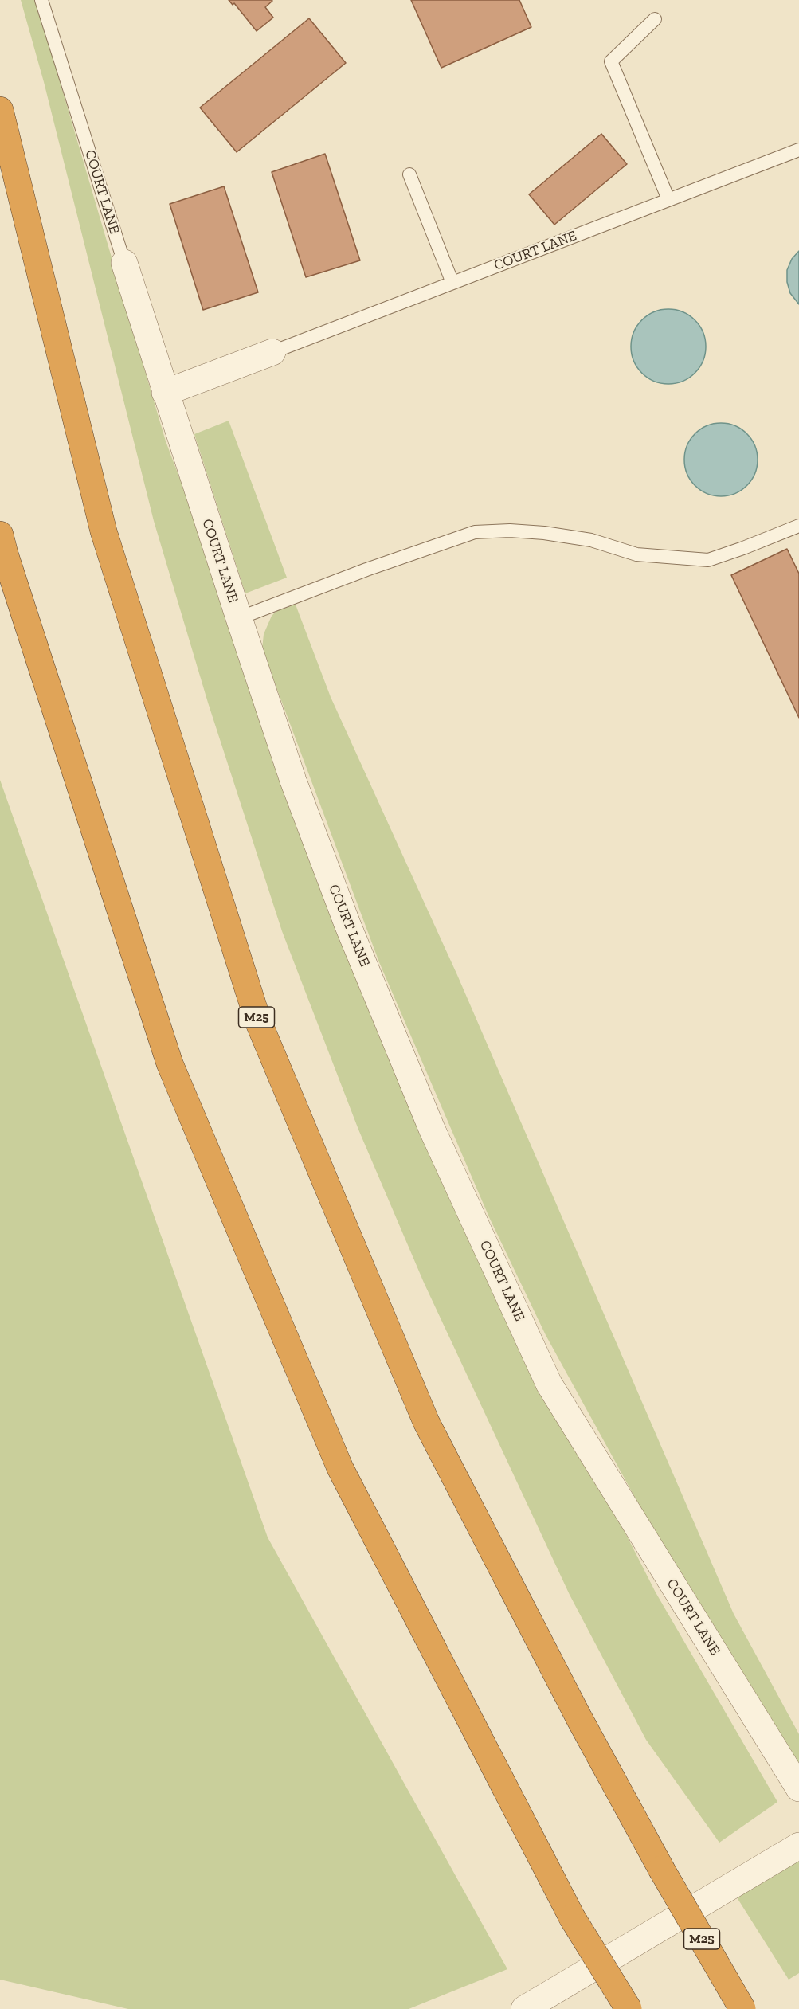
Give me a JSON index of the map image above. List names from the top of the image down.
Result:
{
  "streets": {
    "highway": ["M25"],
    "street": ["COURT LANE"]
  }
}
